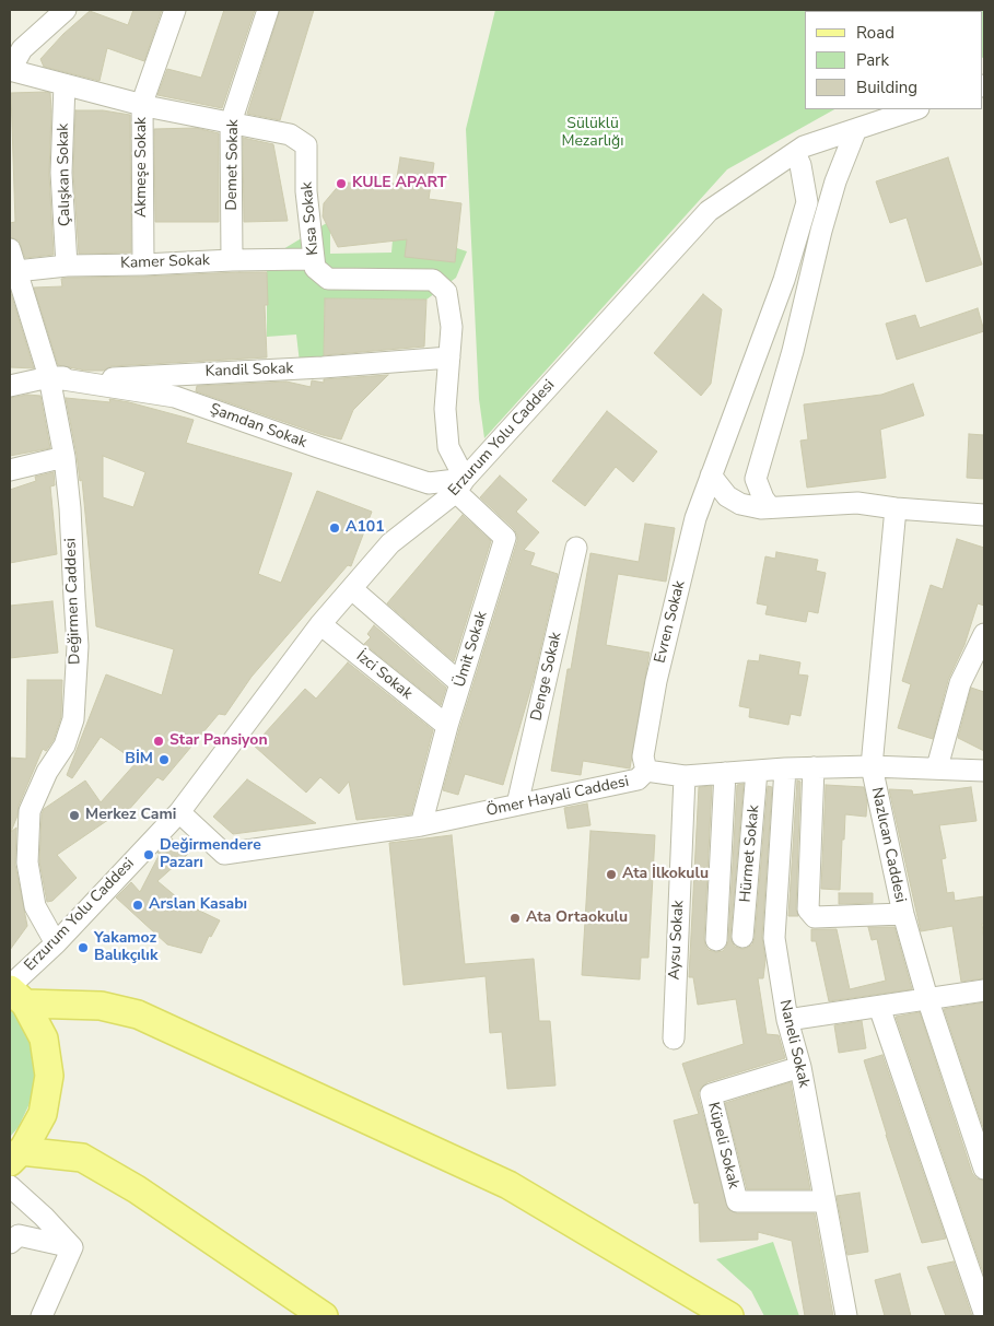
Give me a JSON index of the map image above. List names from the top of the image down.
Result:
{
  "streets": {
    "street": [
      "Demet Sokak",
      "Akmeşe Sokak",
      "Çalışkan Sokak",
      "Kısa Sokak",
      "Kamer Sokak",
      "Kandil Sokak",
      "Şamdan Sokak",
      "Erzurum Yolu Caddesi",
      "Değirmen Caddesi",
      "Evren Sokak",
      "Ümit Sokak",
      "İzci Sokak",
      "Denge Sokak",
      "Ömer Hayali Caddesi",
      "Nazlıcan Caddesi",
      "Hürmet Sokak",
      "Aysu Sokak",
      "Naneli Sokak",
      "Küpeli Sokak"
    ]
  },
  "crossings": [
    ["Demet Sokak", "Kısa Sokak"],
    ["Demet Sokak", "Kamer Sokak"],
    ["Akmeşe Sokak", "Kısa Sokak"],
    ["Akmeşe Sokak", "Kamer Sokak"],
    ["Çalışkan Sokak", "Kısa Sokak"],
    ["Çalışkan Sokak", "Kamer Sokak"],
    ["Kısa Sokak", "Kamer Sokak"],
    ["Kısa Sokak", "Kandil Sokak"],
    ["Kısa Sokak", "Şamdan Sokak"],
    ["Kısa Sokak", "Erzurum Yolu Caddesi"],
    ["Kısa Sokak", "Ümit Sokak"],
    ["Kamer Sokak", "Değirmen Caddesi"],
    ["Kandil Sokak", "Şamdan Sokak"],
    ["Kandil Sokak", "Değirmen Caddesi"],
    ["Şamdan Sokak", "Erzurum Yolu Caddesi"],
    ["Şamdan Sokak", "Değirmen Caddesi"],
    ["Şamdan Sokak", "Ümit Sokak"],
    ["Erzurum Yolu Caddesi", "Değirmen Caddesi"],
    ["Erzurum Yolu Caddesi", "Evren Sokak"],
    ["Erzurum Yolu Caddesi", "Ümit Sokak"],
    ["Erzurum Yolu Caddesi", "İzci Sokak"],
    ["Erzurum Yolu Caddesi", "Ömer Hayali Caddesi"],
    ["Evren Sokak", "Ömer Hayali Caddesi"],
    ["Ümit Sokak", "İzci Sokak"],
    ["Ümit Sokak", "Ömer Hayali Caddesi"],
    ["Denge Sokak", "Ömer Hayali Caddesi"],
    ["Ömer Hayali Caddesi", "Nazlıcan Caddesi"],
    ["Ömer Hayali Caddesi", "Hürmet Sokak"],
    ["Ömer Hayali Caddesi", "Aysu Sokak"],
    ["Ömer Hayali Caddesi", "Naneli Sokak"],
    ["Naneli Sokak", "Küpeli Sokak"]
  ],
  "parks": ["Sülüklü Mezarlığı"],
  "places": [
    "KULE APART",
    "A101",
    "Star Pansiyon",
    "BİM",
    "Merkez Cami",
    "Değirmendere Pazarı",
    "Ata İlkokulu",
    "Arslan Kasabı",
    "Ata Ortaokulu",
    "Yakamoz Balıkçılık"
  ],
  "legend": ["Road", "Park", "Building"]
}
